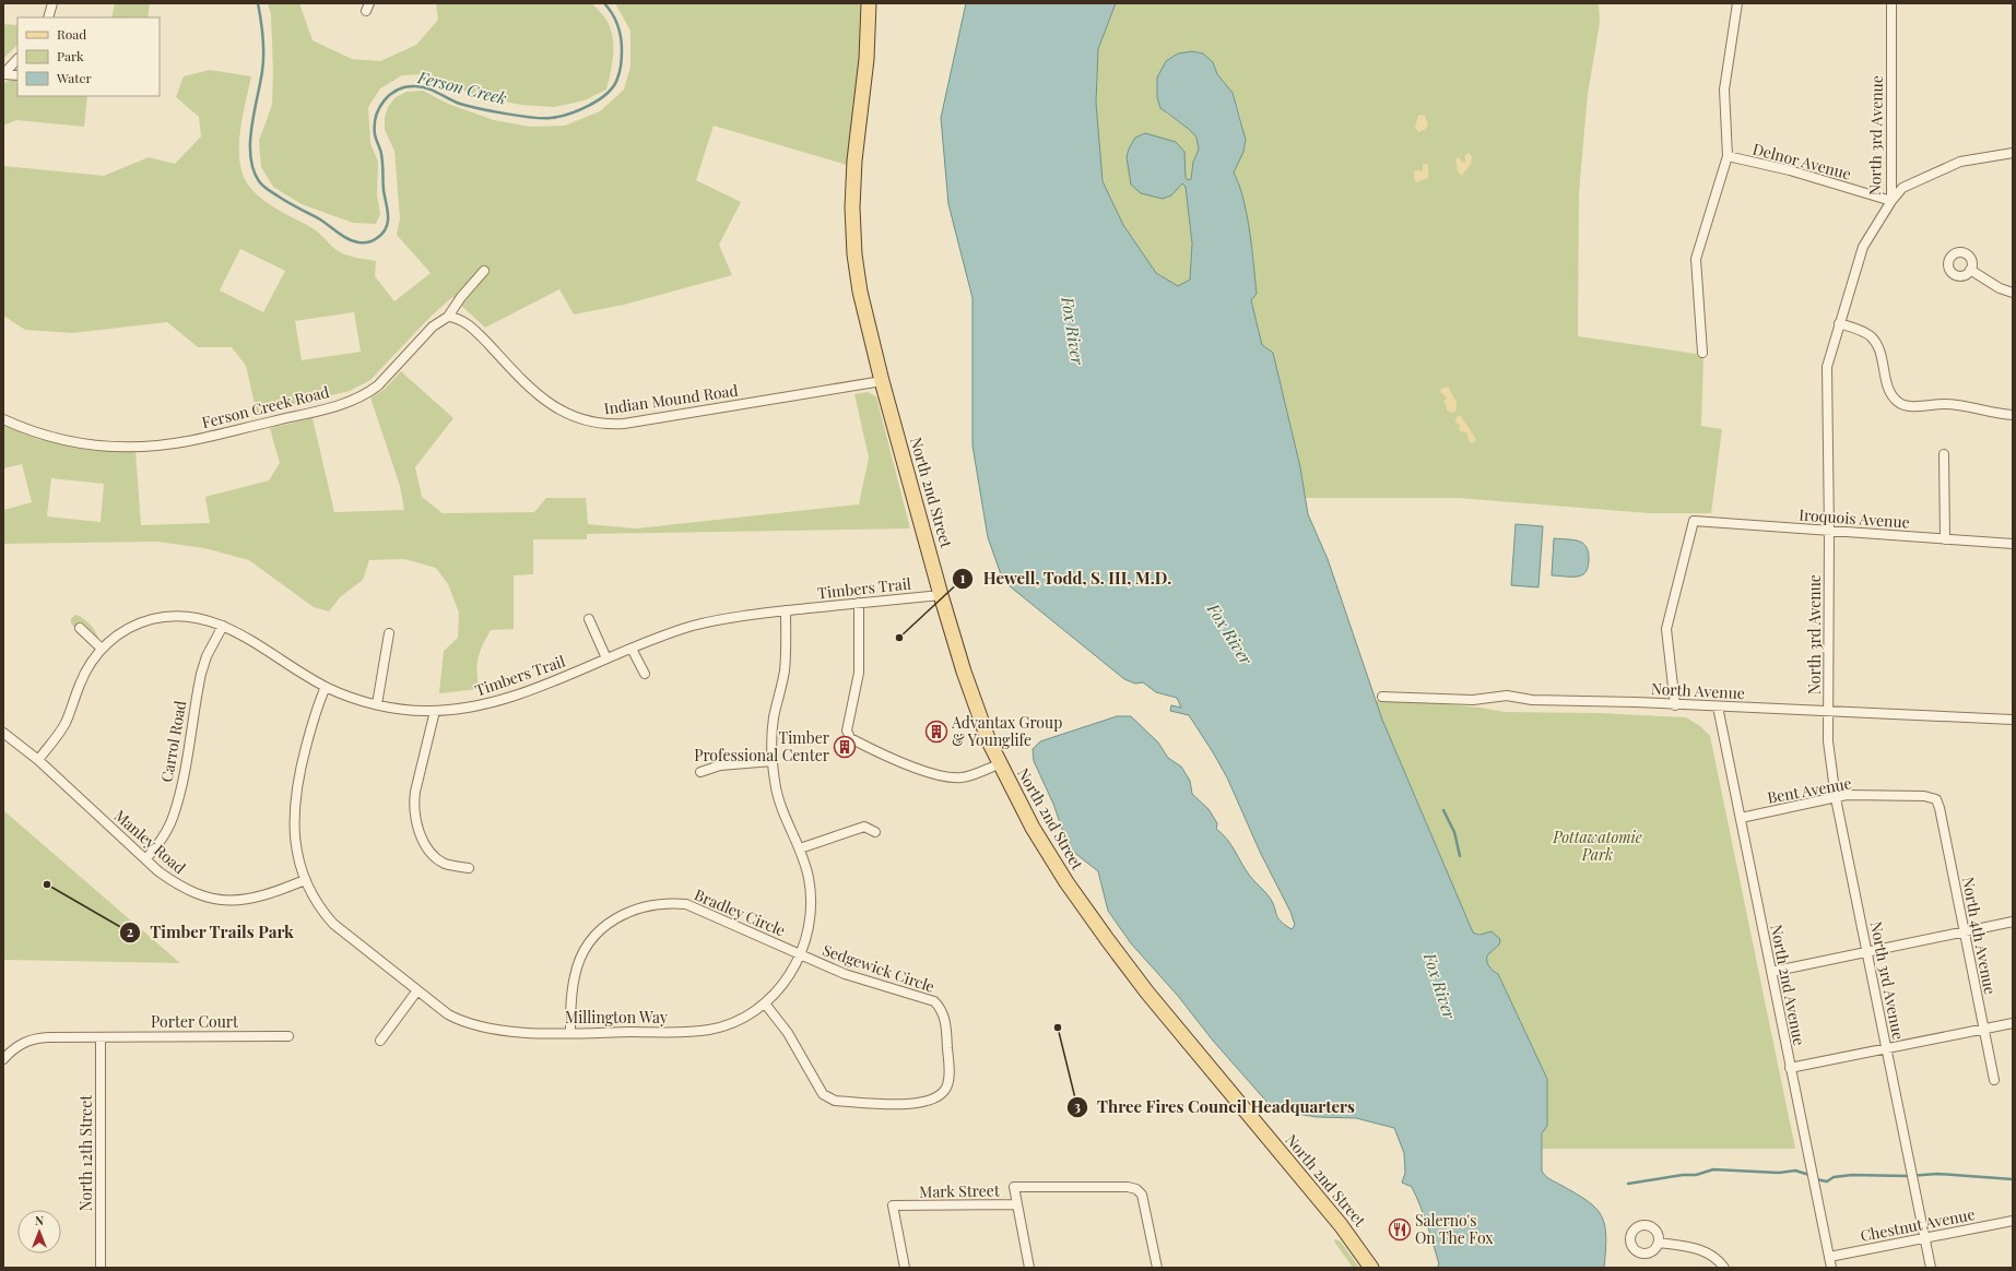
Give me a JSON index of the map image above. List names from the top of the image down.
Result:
{
  "streets": {
    "main road": ["North 2nd Street"],
    "street": [
      "North 3rd Avenue",
      "Delnor Avenue",
      "Indian Mound Road",
      "Ferson Creek Road",
      "Iroquois Avenue",
      "Timbers Trail",
      "North Avenue",
      "Carrol Road",
      "Bent Avenue",
      "Manley Road",
      "Bradley Circle",
      "North 4th Avenue",
      "Sedgewick Circle",
      "North 2nd Avenue",
      "Millington Way",
      "Porter Court",
      "North 12th Street",
      "Mark Street",
      "Chestnut Avenue"
    ]
  },
  "crossings": [
    ["North 3rd Avenue", "Delnor Avenue"],
    ["North 3rd Avenue", "Iroquois Avenue"],
    ["North 3rd Avenue", "North Avenue"],
    ["North 3rd Avenue", "Bent Avenue"],
    ["North 3rd Avenue", "Chestnut Avenue"],
    ["Indian Mound Road", "Ferson Creek Road"],
    ["Indian Mound Road", "North 2nd Street"],
    ["North 2nd Street", "Timbers Trail"],
    ["Iroquois Avenue", "North Avenue"],
    ["Timbers Trail", "Carrol Road"],
    ["Timbers Trail", "Manley Road"],
    ["Timbers Trail", "Millington Way"],
    ["North Avenue", "North 2nd Avenue"],
    ["Carrol Road", "Manley Road"],
    ["Bent Avenue", "North 4th Avenue"],
    ["Bent Avenue", "North 2nd Avenue"],
    ["Manley Road", "Millington Way"],
    ["Bradley Circle", "Sedgewick Circle"],
    ["Bradley Circle", "Millington Way"],
    ["Sedgewick Circle", "Millington Way"],
    ["North 2nd Avenue", "Chestnut Avenue"],
    ["Porter Court", "North 12th Street"]
  ],
  "water": ["Ferson Creek", "Fox River"],
  "parks": ["Pottawatomie Park"],
  "places": {
    "other": ["Hewell, Todd, S. III, M.D.", "Timber Trails Park", "Three Fires Council Headquarters"],
    "building": ["Advantax Group & Younglife", "Timber Professional Center"],
    "restaurant": ["Salerno's On The Fox"]
  },
  "legend": ["Road", "Park", "Water"],
  "north": "top"
}
